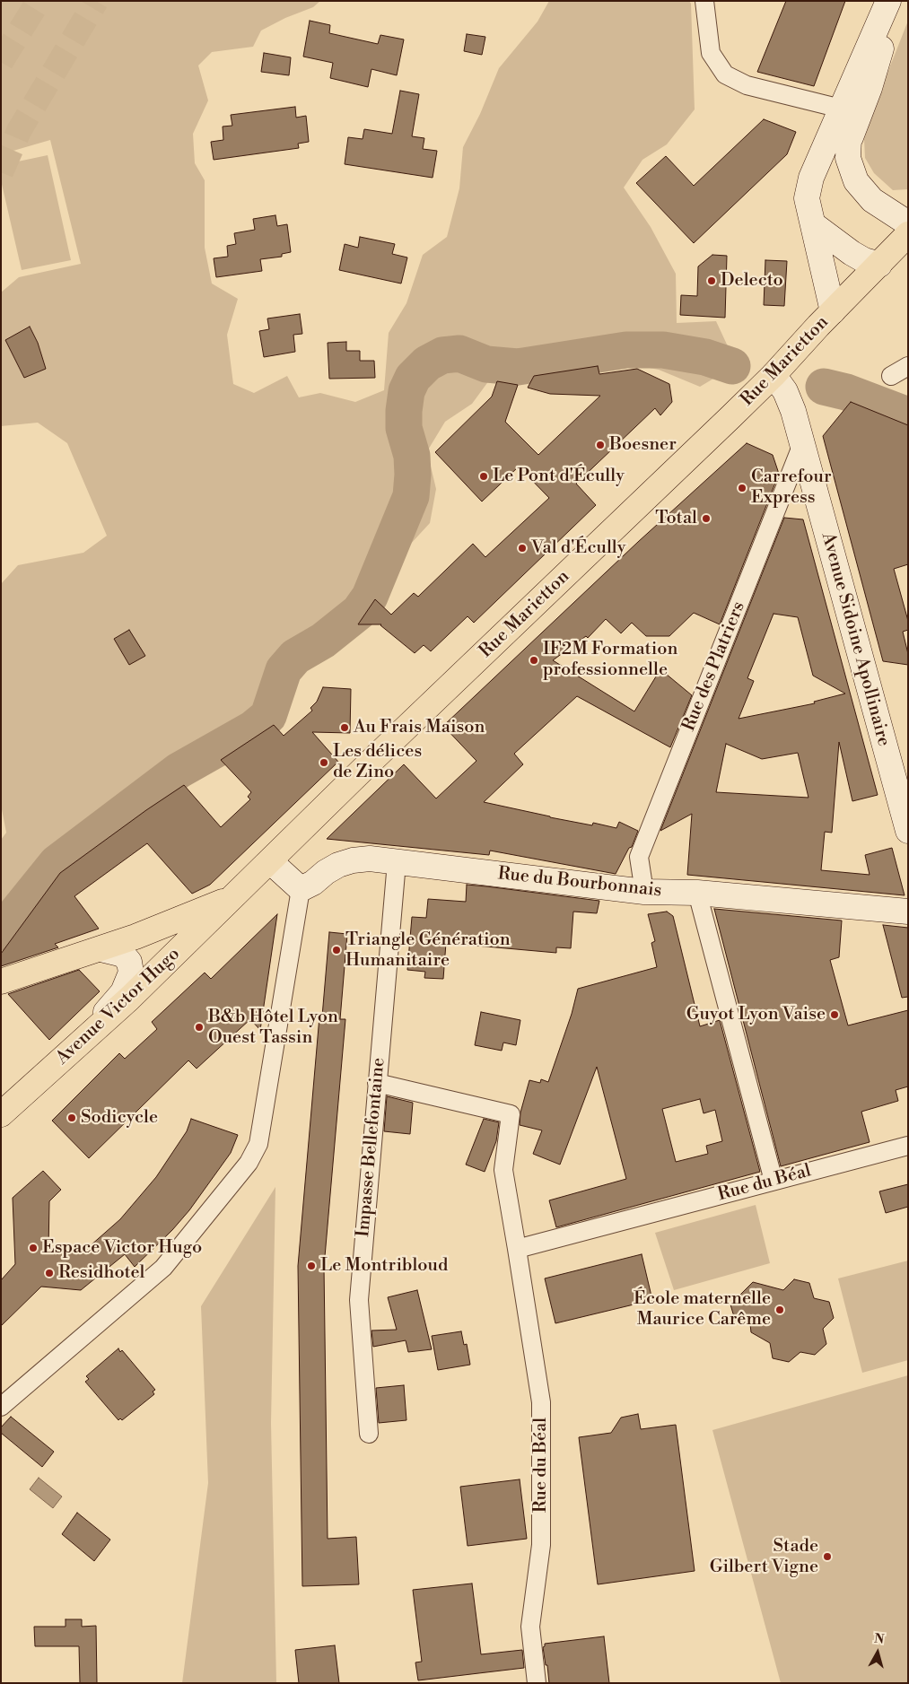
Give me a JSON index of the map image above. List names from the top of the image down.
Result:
{
  "streets": {
    "main road": [
      "Rue Marietton",
      "Avenue Sidoine Apollinaire",
      "Rue du Bourbonnais",
      "Avenue Victor Hugo"
    ],
    "street": ["Rue des Platriers", "Impasse Bellefontaine", "Rue du Béal"]
  },
  "crossings": [
    ["Rue Marietton", "Avenue Sidoine Apollinaire"],
    ["Rue Marietton", "Avenue Victor Hugo"],
    ["Avenue Sidoine Apollinaire", "Rue des Platriers"],
    ["Rue des Platriers", "Rue du Bourbonnais"],
    ["Rue du Bourbonnais", "Impasse Bellefontaine"],
    ["Impasse Bellefontaine", "Rue du Béal"]
  ],
  "places": [
    "Delecto",
    "Boesner",
    "Le Pont d'Écully",
    "Carrefour Express",
    "Total",
    "Val d'Écully",
    "IF2M Formation professionnelle",
    "Au Frais Maison",
    "Les délices de Zino",
    "Triangle Génération Humanitaire",
    "Guyot Lyon Vaise",
    "B&b Hôtel Lyon Ouest Tassin",
    "Sodicycle",
    "Espace Victor Hugo",
    "Le Montribloud",
    "Residhotel",
    "École maternelle Maurice Carême",
    "Stade Gilbert Vigne"
  ],
  "north": "top"
}
